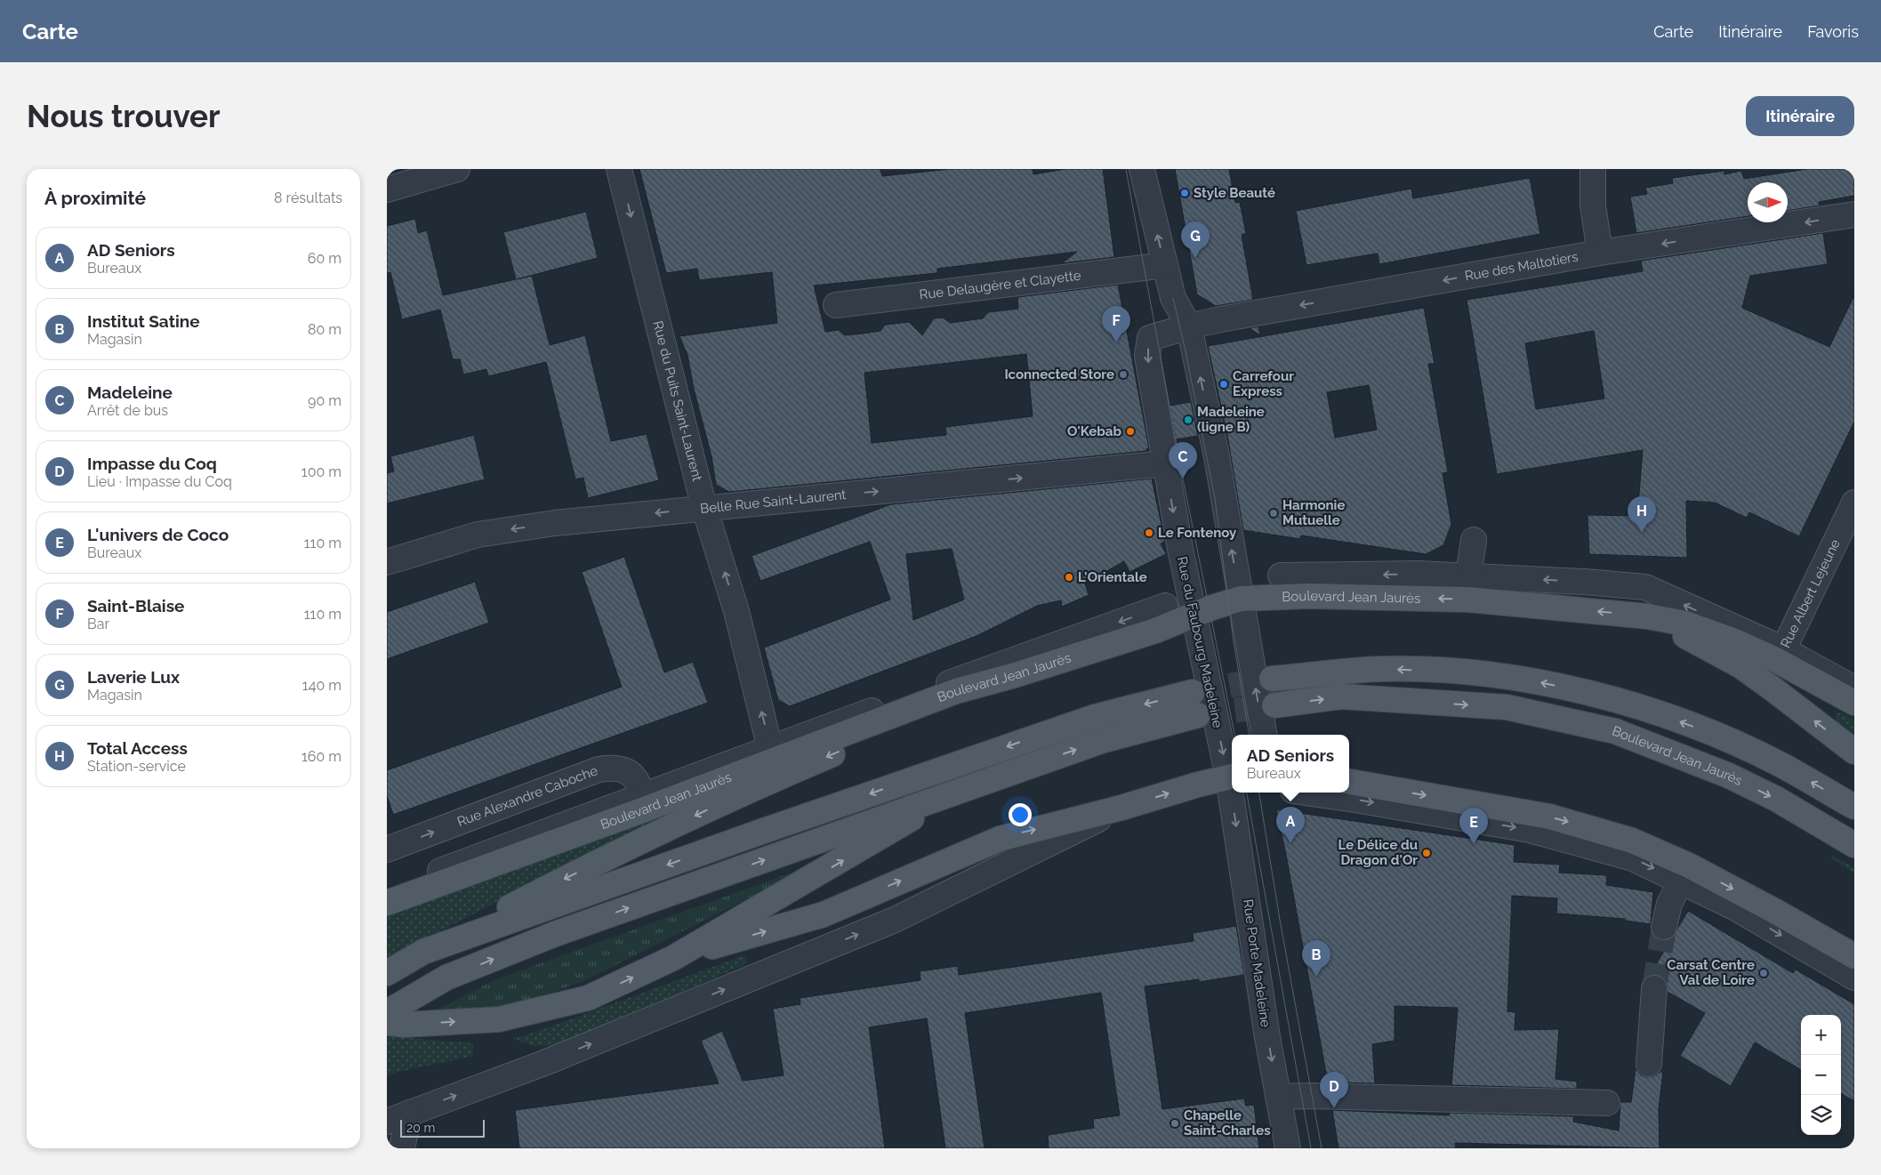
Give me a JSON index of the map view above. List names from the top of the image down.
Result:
{
  "streets": {
    "main road": ["Boulevard Jean Jaurès"],
    "street": [
      "Rue des Maltotiers",
      "Rue Delaugère et Clayette",
      "Rue du Puits Saint-Laurent",
      "Belle Rue Saint-Laurent",
      "Rue Albert Lejeune",
      "Rue du Faubourg Madeleine",
      "Rue Alexandre Caboche",
      "Rue Porte Madeleine"
    ]
  },
  "crossings": [
    ["Rue des Maltotiers", "Rue du Faubourg Madeleine"],
    ["Rue du Puits Saint-Laurent", "Belle Rue Saint-Laurent"],
    ["Rue du Puits Saint-Laurent", "Boulevard Jean Jaurès"],
    ["Belle Rue Saint-Laurent", "Rue du Faubourg Madeleine"],
    ["Rue Albert Lejeune", "Boulevard Jean Jaurès"],
    ["Boulevard Jean Jaurès", "Rue du Faubourg Madeleine"],
    ["Boulevard Jean Jaurès", "Rue Alexandre Caboche"]
  ],
  "one_way": ["Rue des Maltotiers", "Rue Alexandre Caboche", "Rue Porte Madeleine"],
  "places": [
    "Style Beauté",
    "Iconnected Store",
    "Carrefour Express",
    "Madeleine (ligne B)",
    "O'Kebab",
    "Harmonie Mutuelle",
    "Le Fontenoy",
    "L'Orientale",
    "Le Délice du Dragon d'Or",
    "Carsat Centre Val de Loire",
    "Chapelle Saint-Charles"
  ],
  "scale_bar": "20 m",
  "north": "right",
  "page": {
    "header": "Carte",
    "nav": ["Carte", "Itinéraire", "Favoris"],
    "buttons": "Itinéraire",
    "title": "Nous trouver",
    "heading": ["À proximité", "8 résultats"],
    "pins": [
      "G",
      "F",
      "C",
      "H",
      "A",
      "E",
      "B",
      "D"
    ],
    "list": [
      {
        "mark": "A",
        "name": "AD Seniors",
        "note": "Bureaux",
        "value": "60 m"
      },
      {
        "mark": "B",
        "name": "Institut Satine",
        "note": "Magasin",
        "value": "80 m"
      },
      {
        "mark": "C",
        "name": "Madeleine",
        "note": "Arrêt de bus",
        "value": "90 m"
      },
      {
        "mark": "D",
        "name": "Impasse du Coq",
        "note": "Lieu · Impasse du Coq",
        "value": "100 m"
      },
      {
        "mark": "E",
        "name": "L'univers de Coco",
        "note": "Bureaux",
        "value": "110 m"
      },
      {
        "mark": "F",
        "name": "Saint-Blaise",
        "note": "Bar",
        "value": "110 m"
      },
      {
        "mark": "G",
        "name": "Laverie Lux",
        "note": "Magasin",
        "value": "140 m"
      },
      {
        "mark": "H",
        "name": "Total Access",
        "note": "Station-service",
        "value": "160 m"
      }
    ],
    "popup": ["AD Seniors", "Bureaux"],
    "map_buttons": ["+", "−"],
    "scale": "20 m"
  }
}
